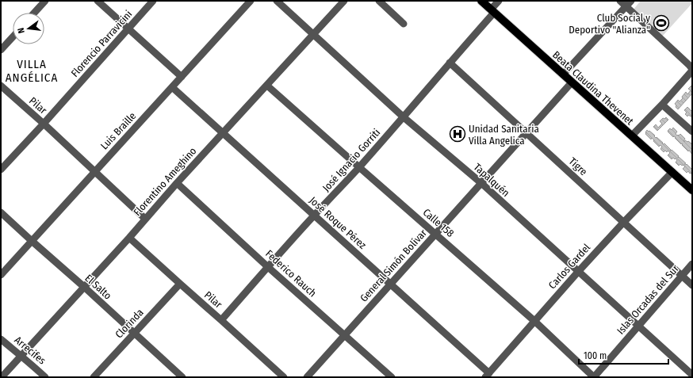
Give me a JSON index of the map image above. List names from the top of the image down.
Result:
{
  "streets": {
    "main road": ["Beata Claudina Thevenet"],
    "street": [
      "Florencio Parravicini",
      "Pilar",
      "Luis Braille",
      "José Ignacio Gorriti",
      "Tigre",
      "Tapalquén",
      "Florentino Ameghino",
      "José Roque Pérez",
      "Calle 158",
      "General Simón Bolívar",
      "Carlos Gardel",
      "Federico Rauch",
      "El Salto",
      "Islas Orcadas del Sur",
      "Clorinda",
      "Arrecifes"
    ]
  },
  "crossings": [
    ["Florencio Parravicini", "Pilar"],
    ["Beata Claudina Thevenet", "José Ignacio Gorriti"],
    ["Beata Claudina Thevenet", "General Simón Bolívar"],
    ["Beata Claudina Thevenet", "Carlos Gardel"],
    ["Pilar", "Luis Braille"],
    ["Pilar", "José Ignacio Gorriti"],
    ["Pilar", "Florentino Ameghino"],
    ["Pilar", "Clorinda"],
    ["Luis Braille", "José Roque Pérez"],
    ["Luis Braille", "El Salto"],
    ["José Ignacio Gorriti", "Tigre"],
    ["José Ignacio Gorriti", "Tapalquén"],
    ["José Ignacio Gorriti", "José Roque Pérez"],
    ["José Ignacio Gorriti", "Calle 158"],
    ["José Ignacio Gorriti", "Federico Rauch"],
    ["Tigre", "General Simón Bolívar"],
    ["Tigre", "Carlos Gardel"],
    ["Tigre", "Islas Orcadas del Sur"],
    ["Tapalquén", "Florentino Ameghino"],
    ["Tapalquén", "General Simón Bolívar"],
    ["Tapalquén", "Carlos Gardel"],
    ["Tapalquén", "Islas Orcadas del Sur"],
    ["Florentino Ameghino", "José Roque Pérez"],
    ["Florentino Ameghino", "Calle 158"],
    ["Florentino Ameghino", "Federico Rauch"],
    ["Florentino Ameghino", "El Salto"],
    ["Florentino Ameghino", "Arrecifes"],
    ["José Roque Pérez", "General Simón Bolívar"],
    ["José Roque Pérez", "Carlos Gardel"],
    ["Calle 158", "General Simón Bolívar"],
    ["Calle 158", "Carlos Gardel"],
    ["Calle 158", "Islas Orcadas del Sur"],
    ["General Simón Bolívar", "Federico Rauch"],
    ["El Salto", "Clorinda"]
  ],
  "districts": ["VILLA ANGÉLICA"],
  "places": {
    "sports": ["Club Social y Deportivo \"Alianza\""],
    "hospital": ["Unidad Sanitaria Villa Angelica"]
  },
  "scale_bar": "100 m",
  "north": "left"
}
